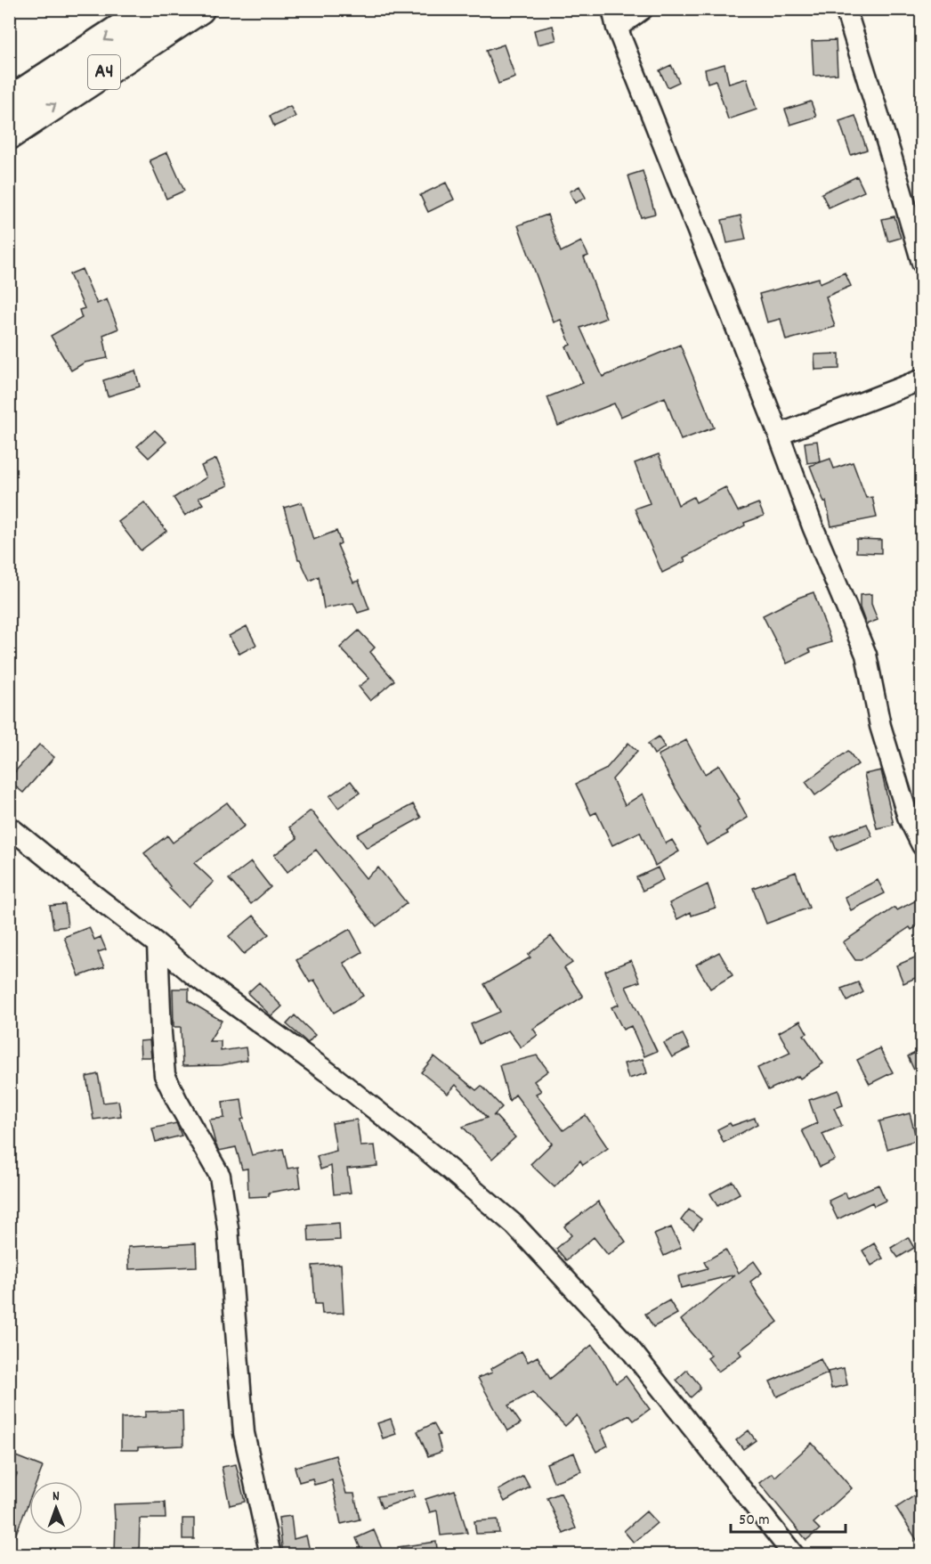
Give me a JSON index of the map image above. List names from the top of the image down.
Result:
{
  "streets": {
    "highway": ["A4"]
  },
  "scale_bar": "50 m",
  "north": "top"
}
